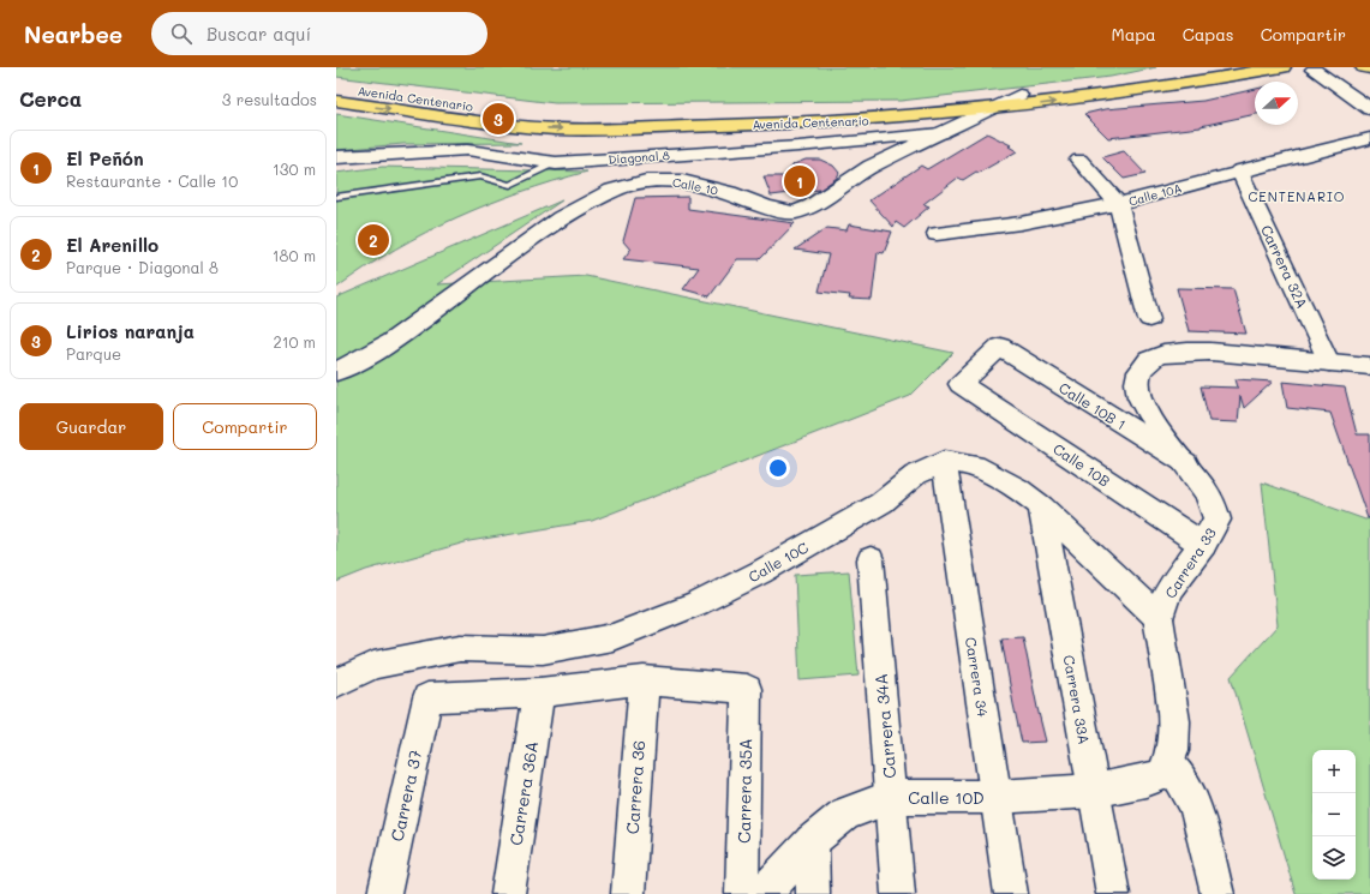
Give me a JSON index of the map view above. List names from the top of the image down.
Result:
{
  "streets": {
    "main road": ["Avenida Centenario"],
    "street": [
      "Diagonal 8",
      "Calle 10",
      "Calle 10A",
      "Carrera 32A",
      "Calle 10B 1",
      "Calle 10B",
      "Calle 10C",
      "Carrera 33",
      "Carrera 34",
      "Carrera 33A",
      "Carrera 34A",
      "Carrera 36",
      "Carrera 35A",
      "Carrera 36A",
      "Carrera 37",
      "Calle 10D"
    ]
  },
  "crossings": [
    ["Avenida Centenario", "Calle 10"],
    ["Diagonal 8", "Calle 10"],
    ["Calle 10A", "Carrera 32A"],
    ["Carrera 32A", "Carrera 33"],
    ["Calle 10B 1", "Calle 10B"],
    ["Calle 10B 1", "Carrera 33"],
    ["Calle 10B", "Carrera 33"],
    ["Calle 10C", "Carrera 34"],
    ["Carrera 33", "Calle 10D"],
    ["Carrera 34", "Calle 10D"],
    ["Carrera 33A", "Calle 10D"],
    ["Carrera 34A", "Calle 10D"],
    ["Carrera 36", "Carrera 35A"],
    ["Carrera 36A", "Carrera 37"]
  ],
  "districts": ["CENTENARIO"],
  "north": "right",
  "page": {
    "header": "Nearbee",
    "search": "Buscar aquí",
    "nav": ["Mapa", "Capas", "Compartir"],
    "heading": ["Cerca", "3 resultados"],
    "pins": ["3", "1", "2"],
    "list": [
      {
        "mark": "1",
        "name": "El Peñón",
        "note": "Restaurante · Calle 10",
        "value": "130 m"
      },
      {
        "mark": "2",
        "name": "El Arenillo",
        "note": "Parque · Diagonal 8",
        "value": "180 m"
      },
      {
        "mark": "3",
        "name": "Lirios naranja",
        "note": "Parque",
        "value": "210 m"
      }
    ],
    "buttons": ["Guardar", "Compartir"],
    "map_buttons": ["+", "−"]
  }
}
